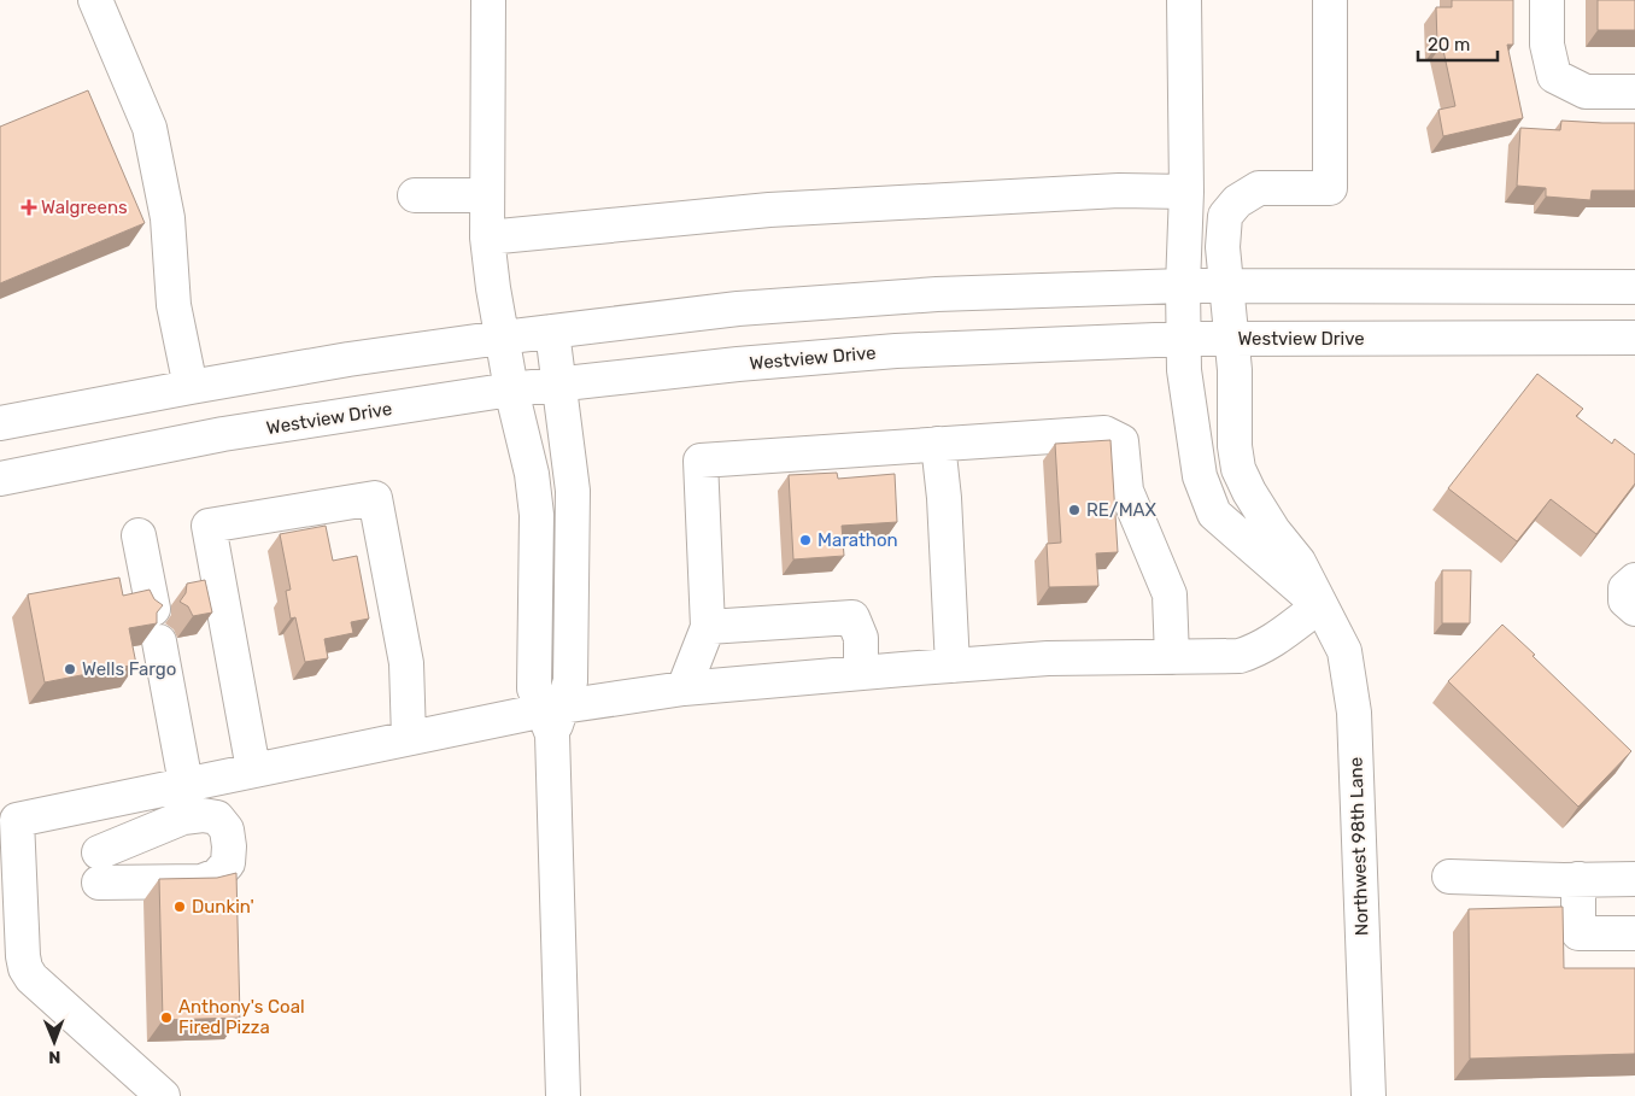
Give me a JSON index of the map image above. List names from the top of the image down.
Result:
{
  "streets": {
    "street": ["Westview Drive", "Northwest 98th Lane"]
  },
  "crossings": [
    ["Westview Drive", "Northwest 98th Lane"]
  ],
  "places": {
    "health": ["Walgreens"],
    "other": [
      "RE/MAX",
      "Marathon",
      "Wells Fargo",
      "Dunkin'",
      "Anthony's Coal Fired Pizza"
    ]
  },
  "scale_bar": "20 m",
  "north": "bottom"
}
